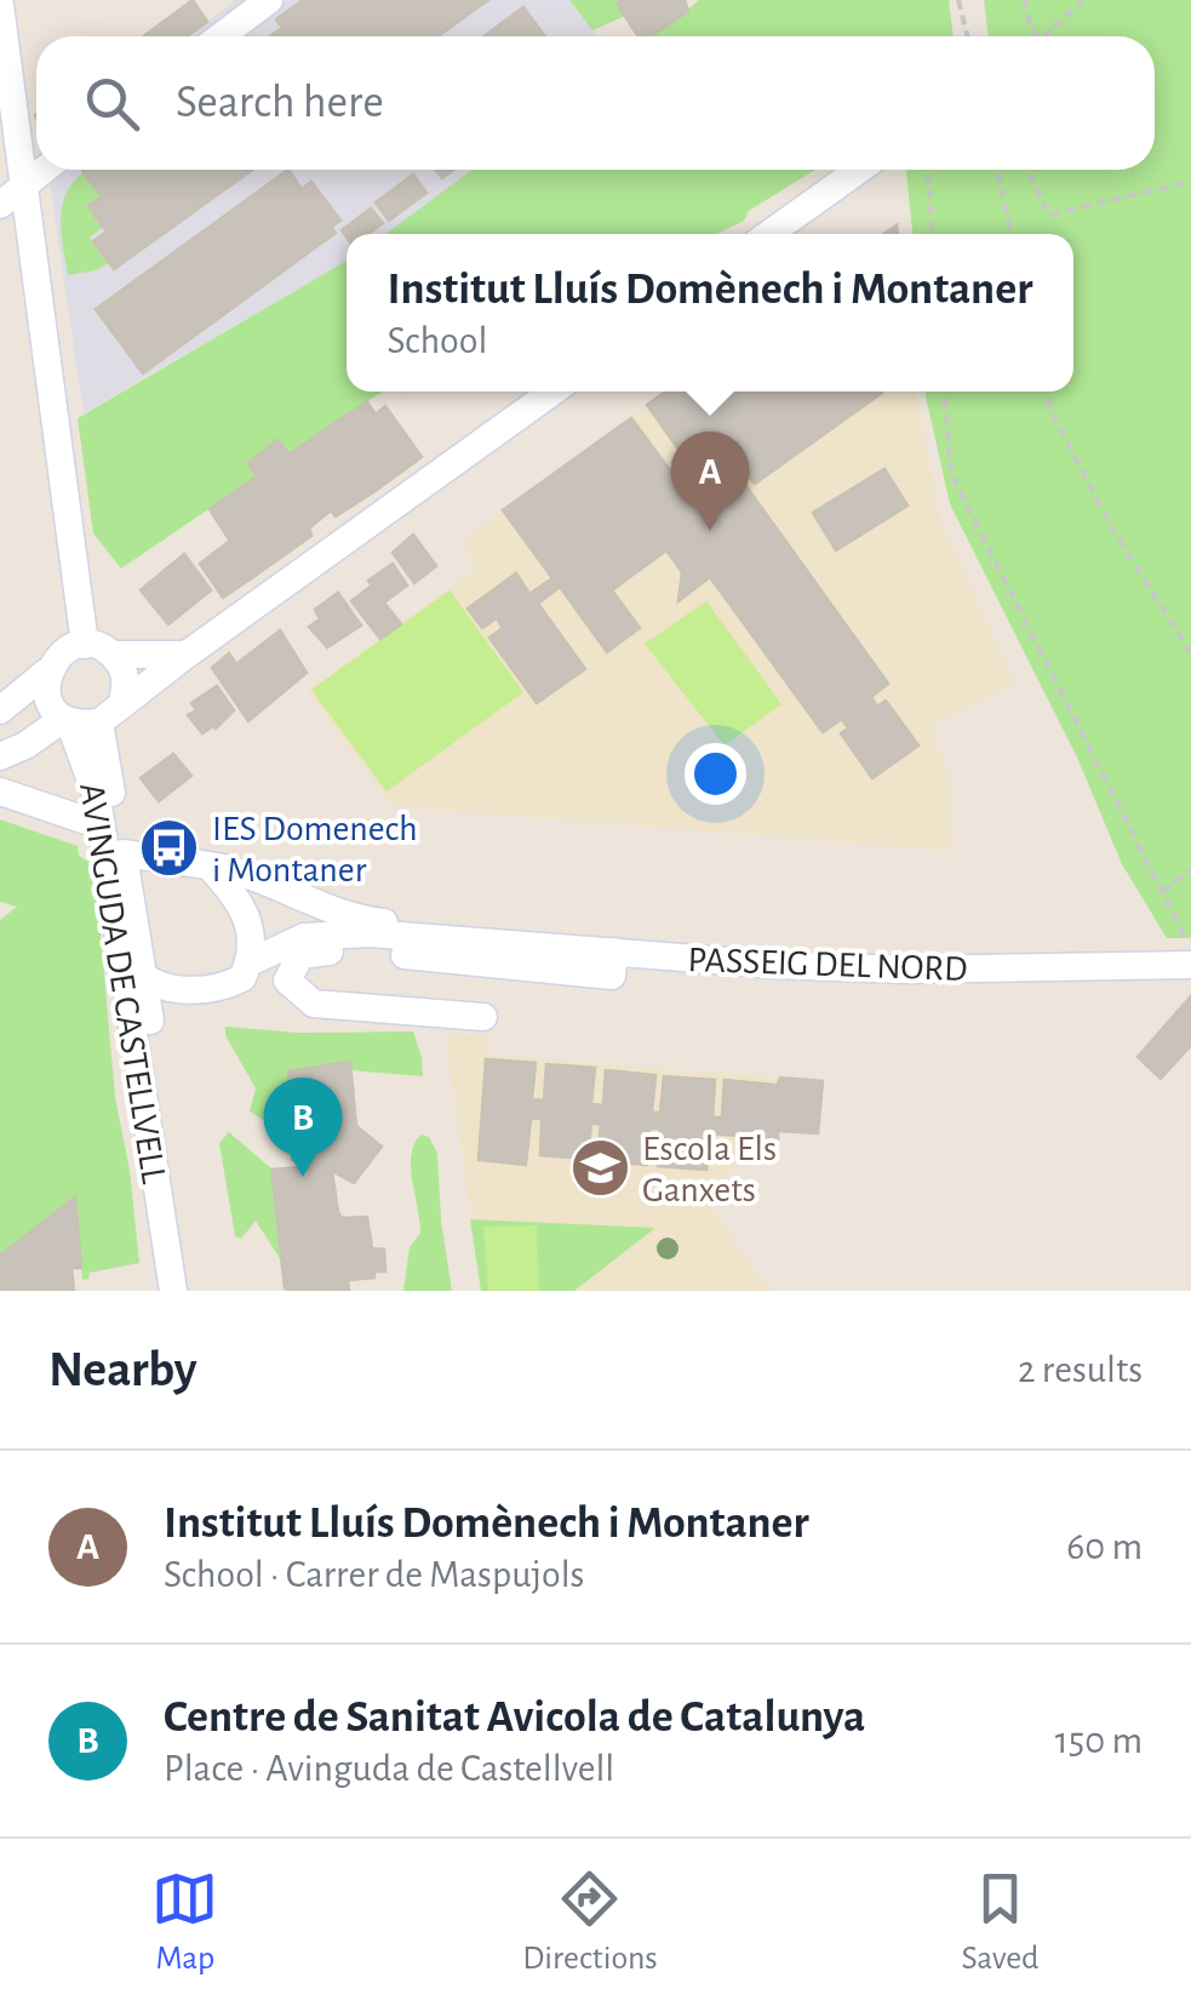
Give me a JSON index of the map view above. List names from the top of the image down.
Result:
{
  "streets": {
    "street": ["PASSEIG DEL NORD", "AVINGUDA DE CASTELLVELL"]
  },
  "crossings": [
    ["PASSEIG DEL NORD", "AVINGUDA DE CASTELLVELL"]
  ],
  "places": {
    "bus stop": ["IES Domenech i Montaner"],
    "school or university": ["Escola Els Ganxets"]
  },
  "page": {
    "search": "Search here",
    "popup": ["Institut Lluís Domènech i Montaner", "School"],
    "pins": ["A", "B"],
    "heading": ["Nearby", "2 results"],
    "list": [
      {
        "mark": "A",
        "name": "Institut Lluís Domènech i Montaner",
        "note": "School · Carrer de Maspujols",
        "value": "60 m"
      },
      {
        "mark": "B",
        "name": "Centre de Sanitat Avicola de Catalunya",
        "note": "Place · Avinguda de Castellvell",
        "value": "150 m"
      }
    ],
    "nav": ["Map", "Directions", "Saved"]
  }
}
